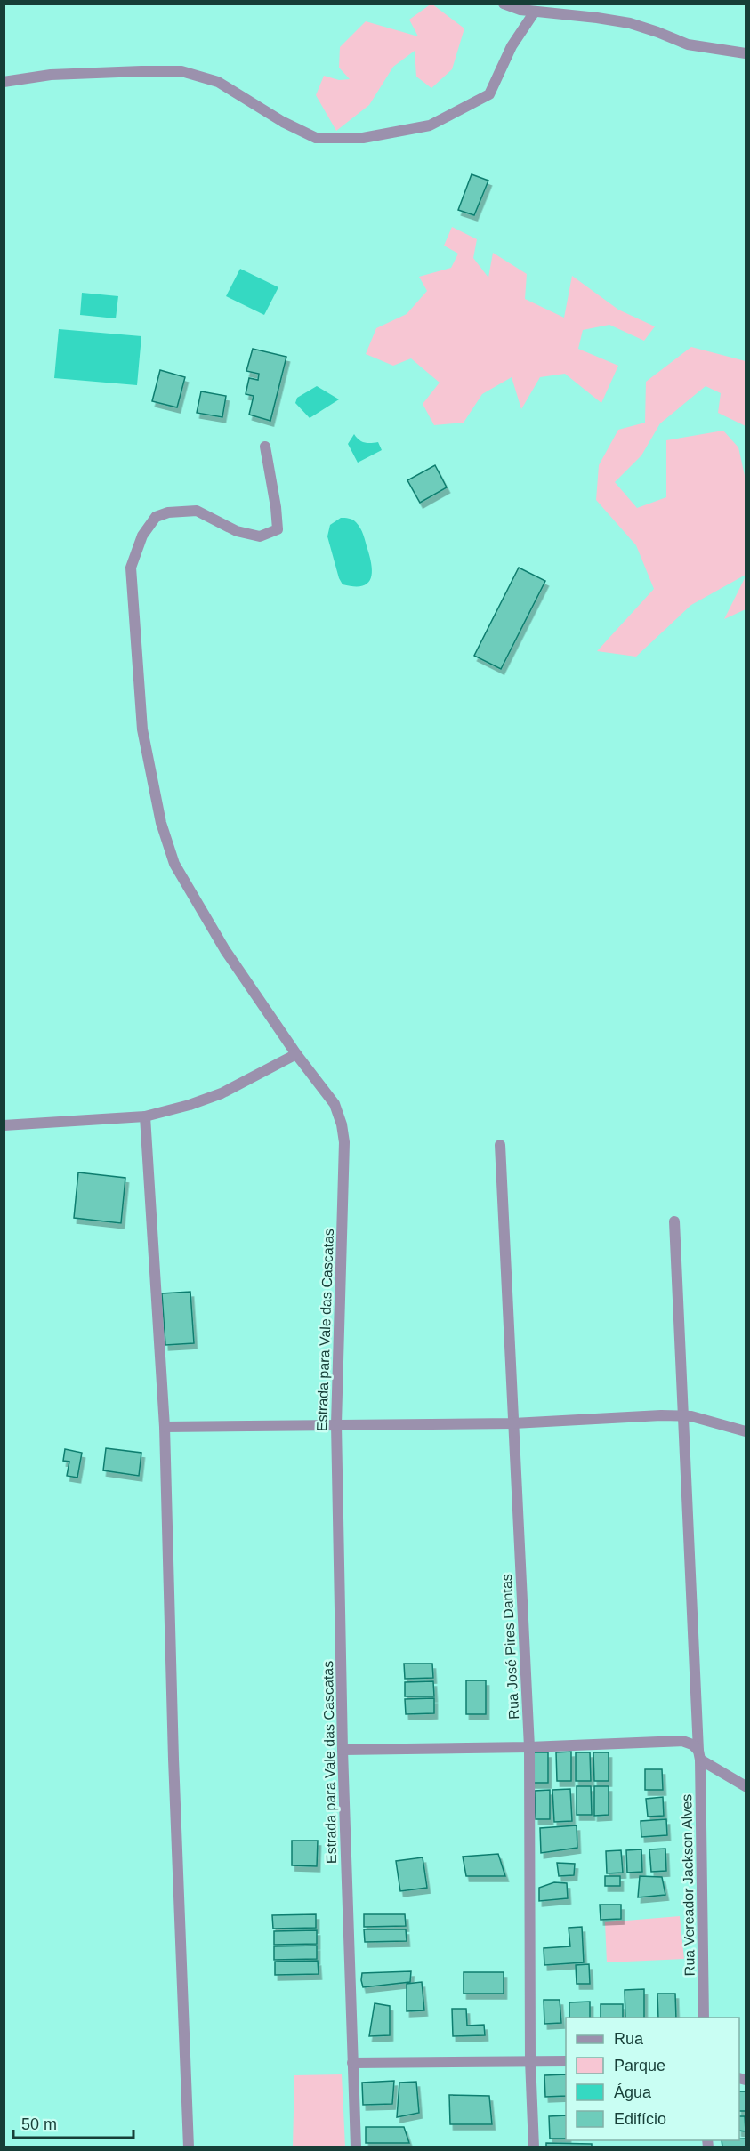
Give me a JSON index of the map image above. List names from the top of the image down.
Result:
{
  "streets": {
    "street": ["Estrada para Vale das Cascatas", "Rua José Pires Dantas", "Rua Vereador Jackson Alves"]
  },
  "legend": [
    "Rua",
    "Parque",
    "Água",
    "Edifício"
  ],
  "scale_bar": "50 m"
}
